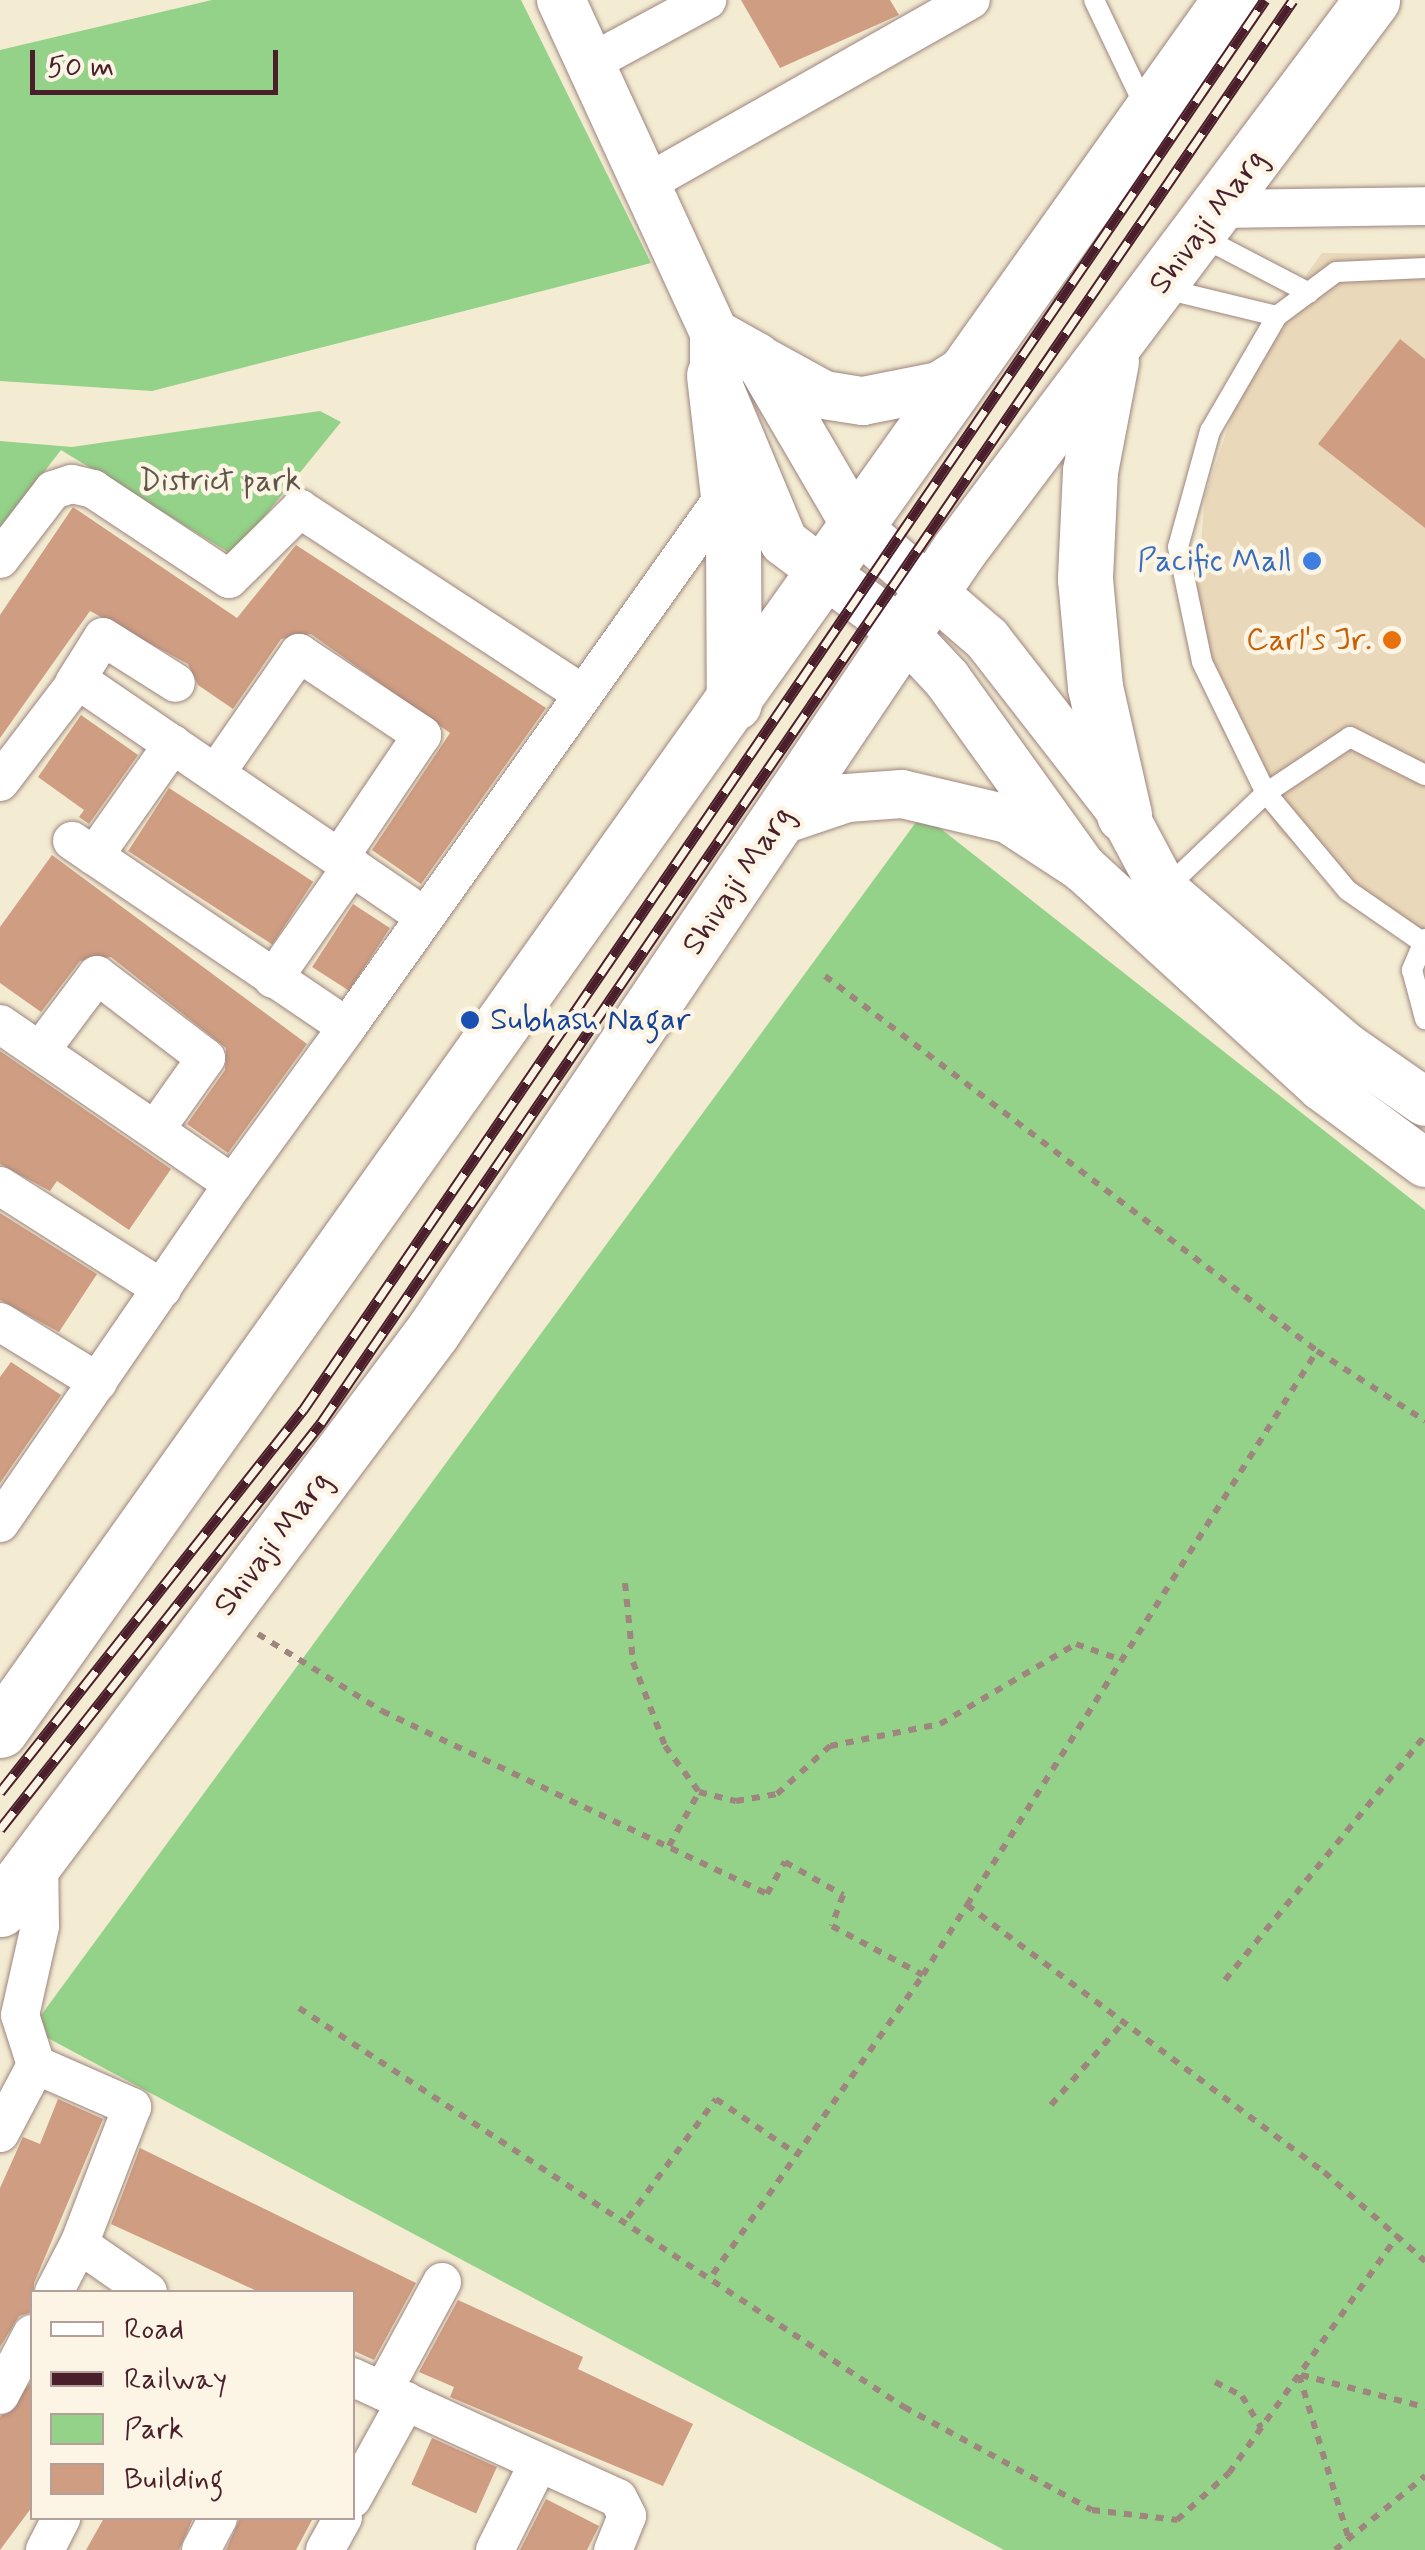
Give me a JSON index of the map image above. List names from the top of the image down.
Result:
{
  "streets": {
    "main road": ["Shivaji Marg"]
  },
  "parks": ["District park"],
  "places": ["Pacific Mall", "Carl's Jr.", "Subhash Nagar"],
  "legend": [
    "Road",
    "Railway",
    "Park",
    "Building"
  ],
  "scale_bar": "50 m"
}
